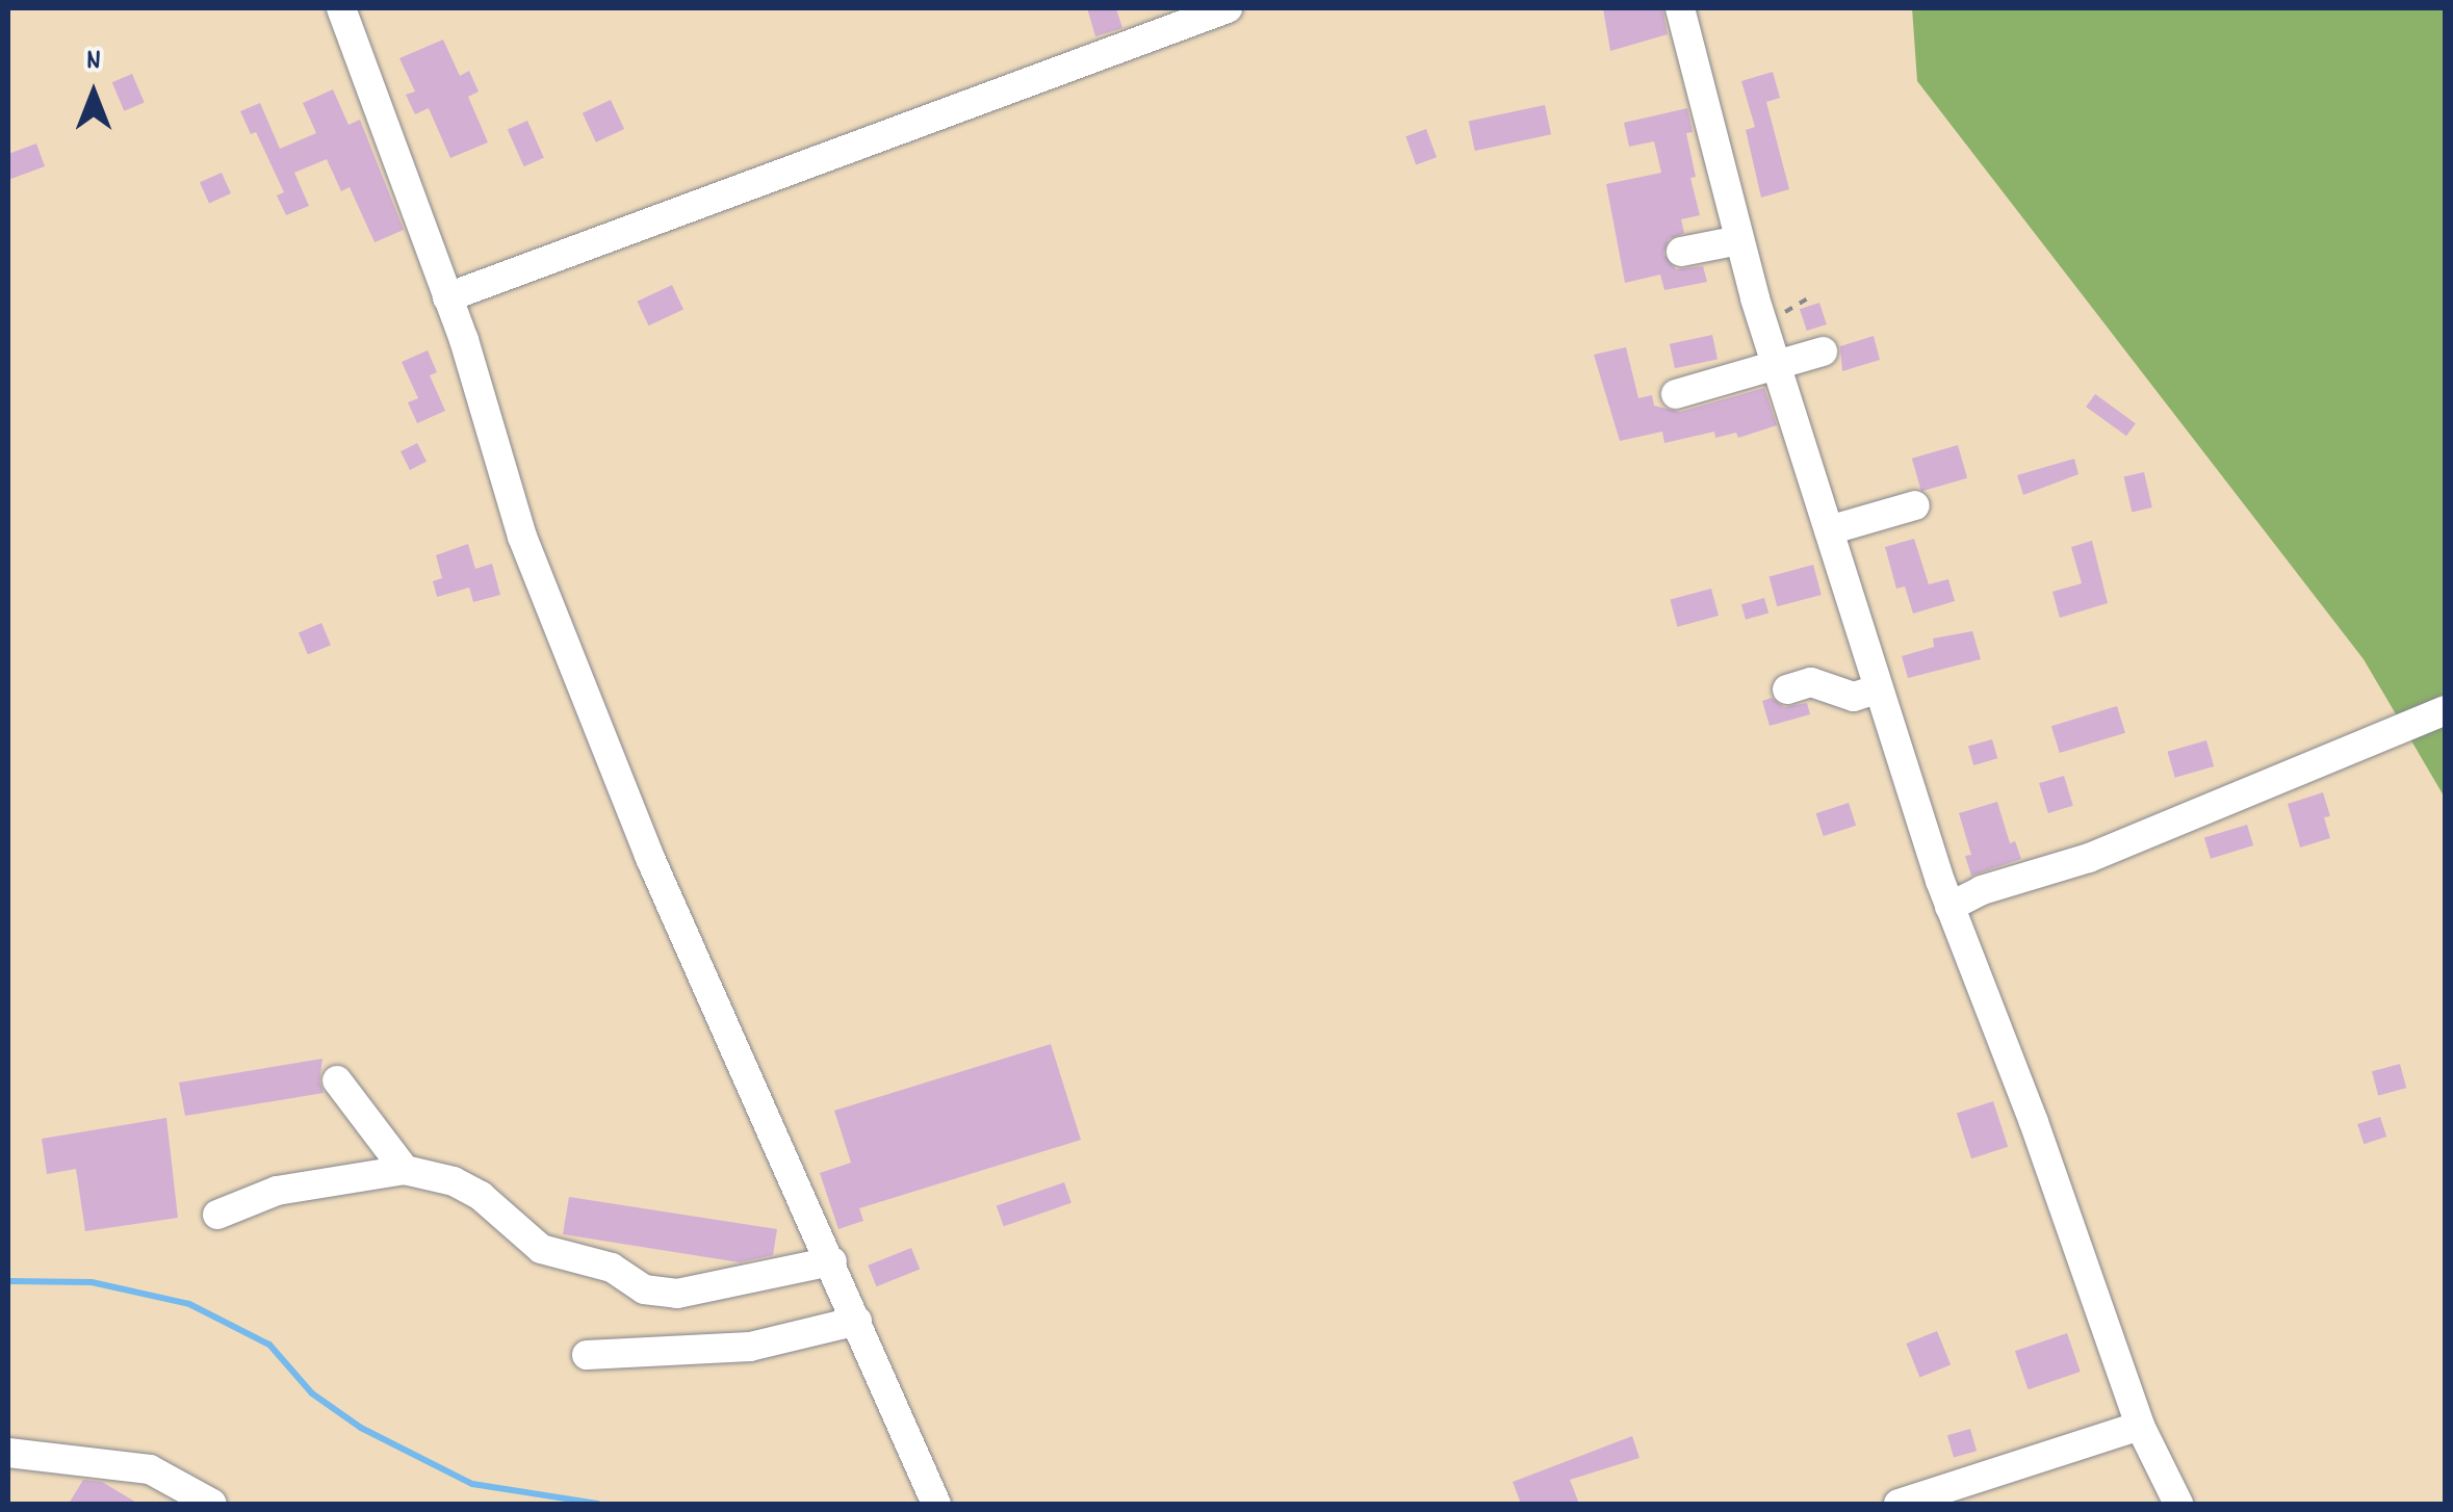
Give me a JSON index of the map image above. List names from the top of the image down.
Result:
{
  "north": "top"
}
